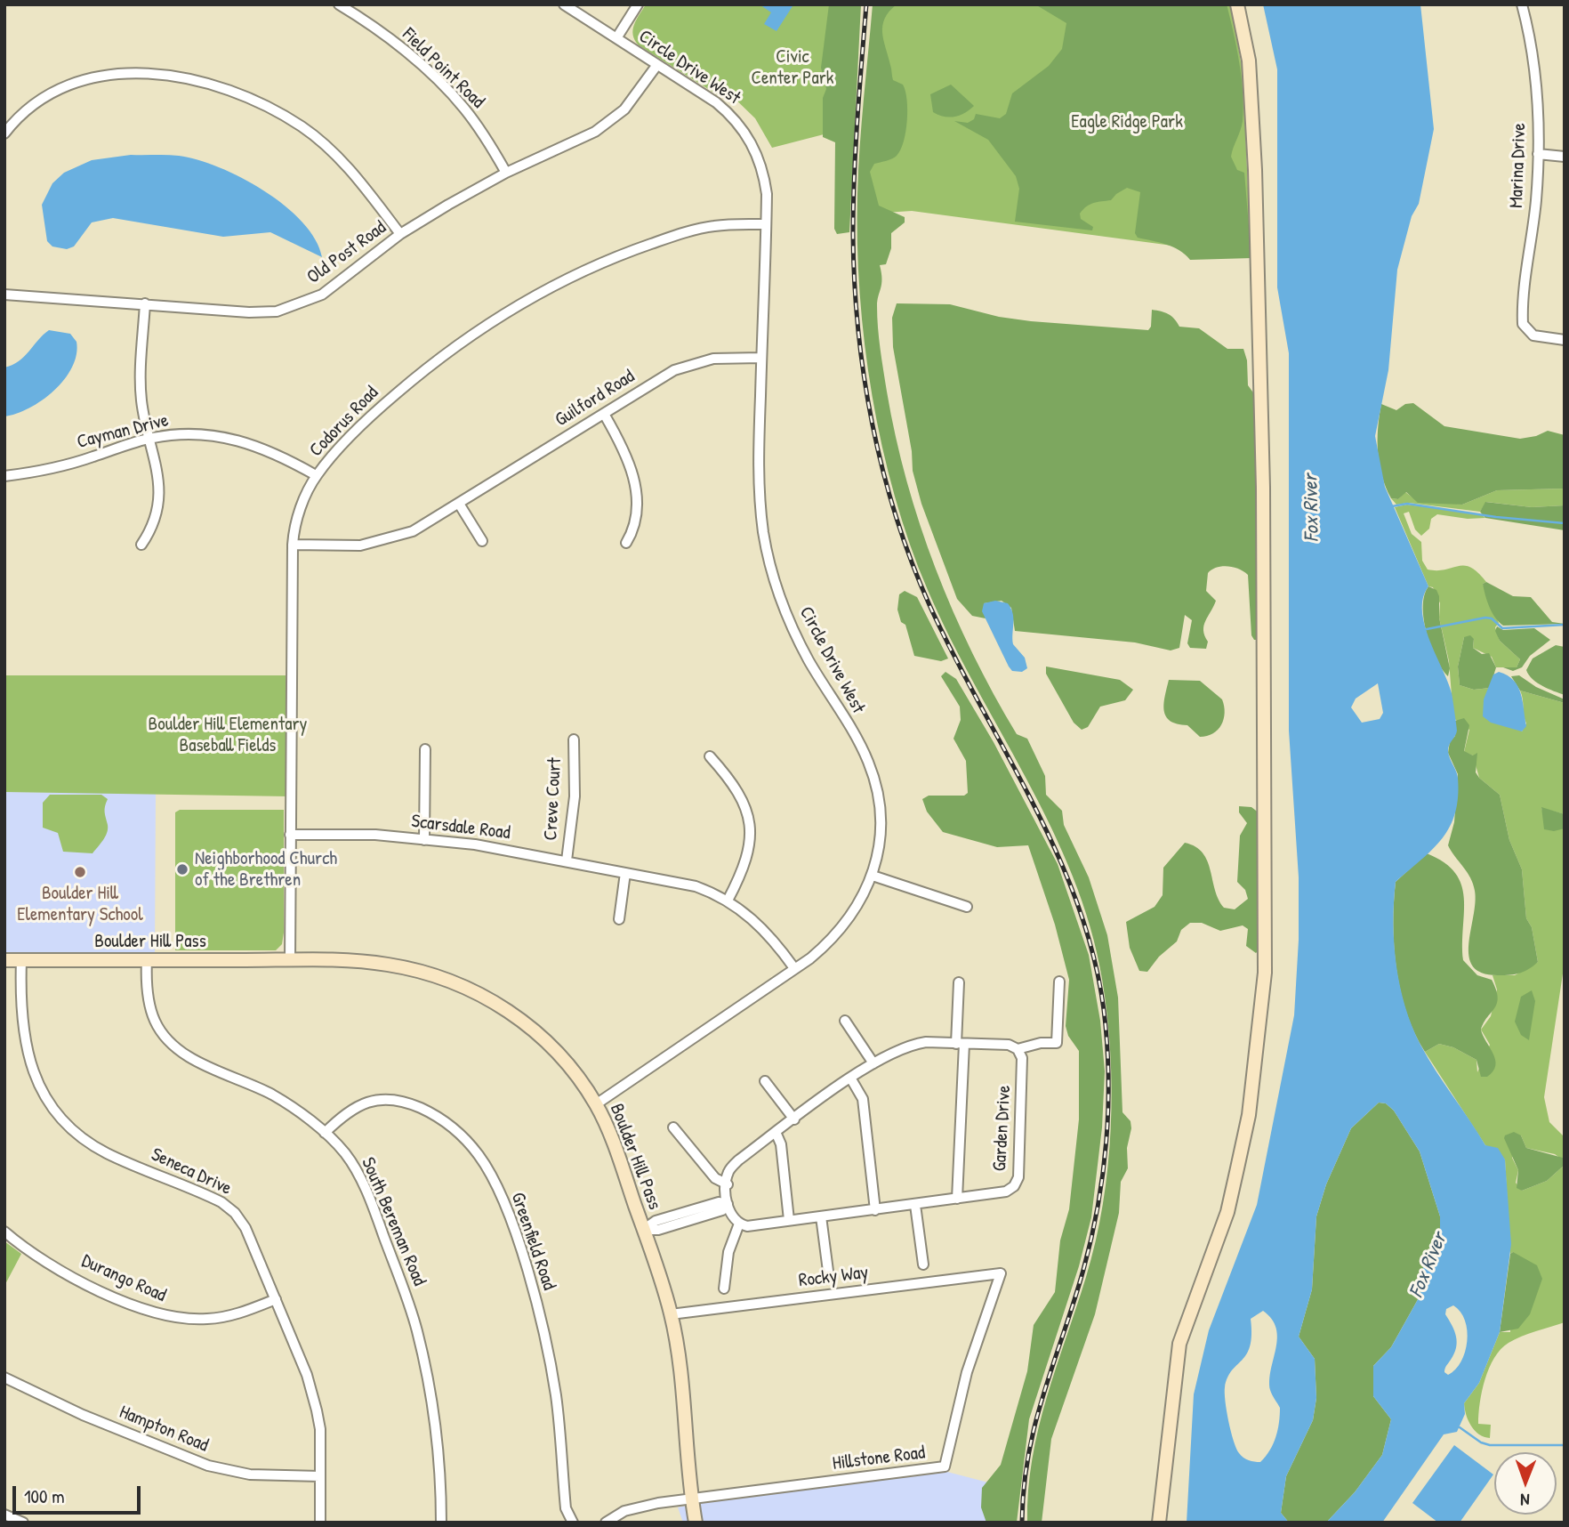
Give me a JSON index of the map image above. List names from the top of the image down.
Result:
{
  "streets": {
    "street": [
      "Circle Drive West",
      "Field Point Road",
      "Marina Drive",
      "Old Post Road",
      "Guilford Road",
      "Codorus Road",
      "Cayman Drive",
      "Creve Court",
      "Scarsdale Road",
      "Boulder Hill Pass",
      "Garden Drive",
      "Seneca Drive",
      "South Bereman Road",
      "Greenfield Road",
      "Rocky Way",
      "Durango Road",
      "Hampton Road",
      "Hillstone Road"
    ]
  },
  "crossings": [
    ["Circle Drive West", "Old Post Road"],
    ["Circle Drive West", "Guilford Road"],
    ["Circle Drive West", "Codorus Road"],
    ["Circle Drive West", "Scarsdale Road"],
    ["Circle Drive West", "Boulder Hill Pass"],
    ["Field Point Road", "Old Post Road"],
    ["Guilford Road", "Codorus Road"],
    ["Codorus Road", "Cayman Drive"],
    ["Codorus Road", "Scarsdale Road"],
    ["Codorus Road", "Boulder Hill Pass"],
    ["Creve Court", "Scarsdale Road"],
    ["Boulder Hill Pass", "Seneca Drive"],
    ["Boulder Hill Pass", "South Bereman Road"],
    ["Boulder Hill Pass", "Rocky Way"],
    ["Boulder Hill Pass", "Hillstone Road"],
    ["Seneca Drive", "Durango Road"],
    ["Seneca Drive", "Hampton Road"],
    ["South Bereman Road", "Greenfield Road"],
    ["Rocky Way", "Hillstone Road"]
  ],
  "water": ["Fox River"],
  "parks": ["Civic Center Park", "Eagle Ridge Park", "Boulder Hill Elementary Baseball Fields"],
  "places": ["Neighborhood Church of the Brethren", "Boulder Hill Elementary School"],
  "scale_bar": "100 m",
  "north": "bottom"
}
